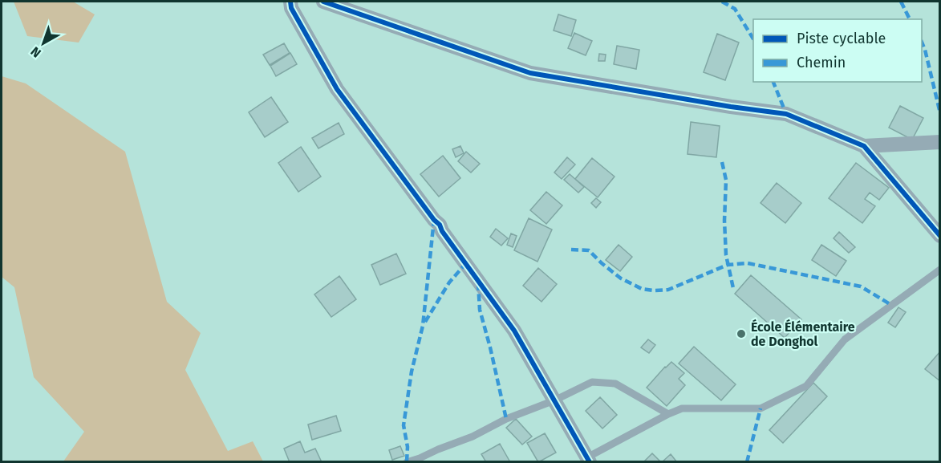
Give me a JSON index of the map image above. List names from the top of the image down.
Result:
{
  "places": ["École Élémentaire de Donghol"],
  "legend": ["Piste cyclable", "Chemin"],
  "north": "bottom left"
}
